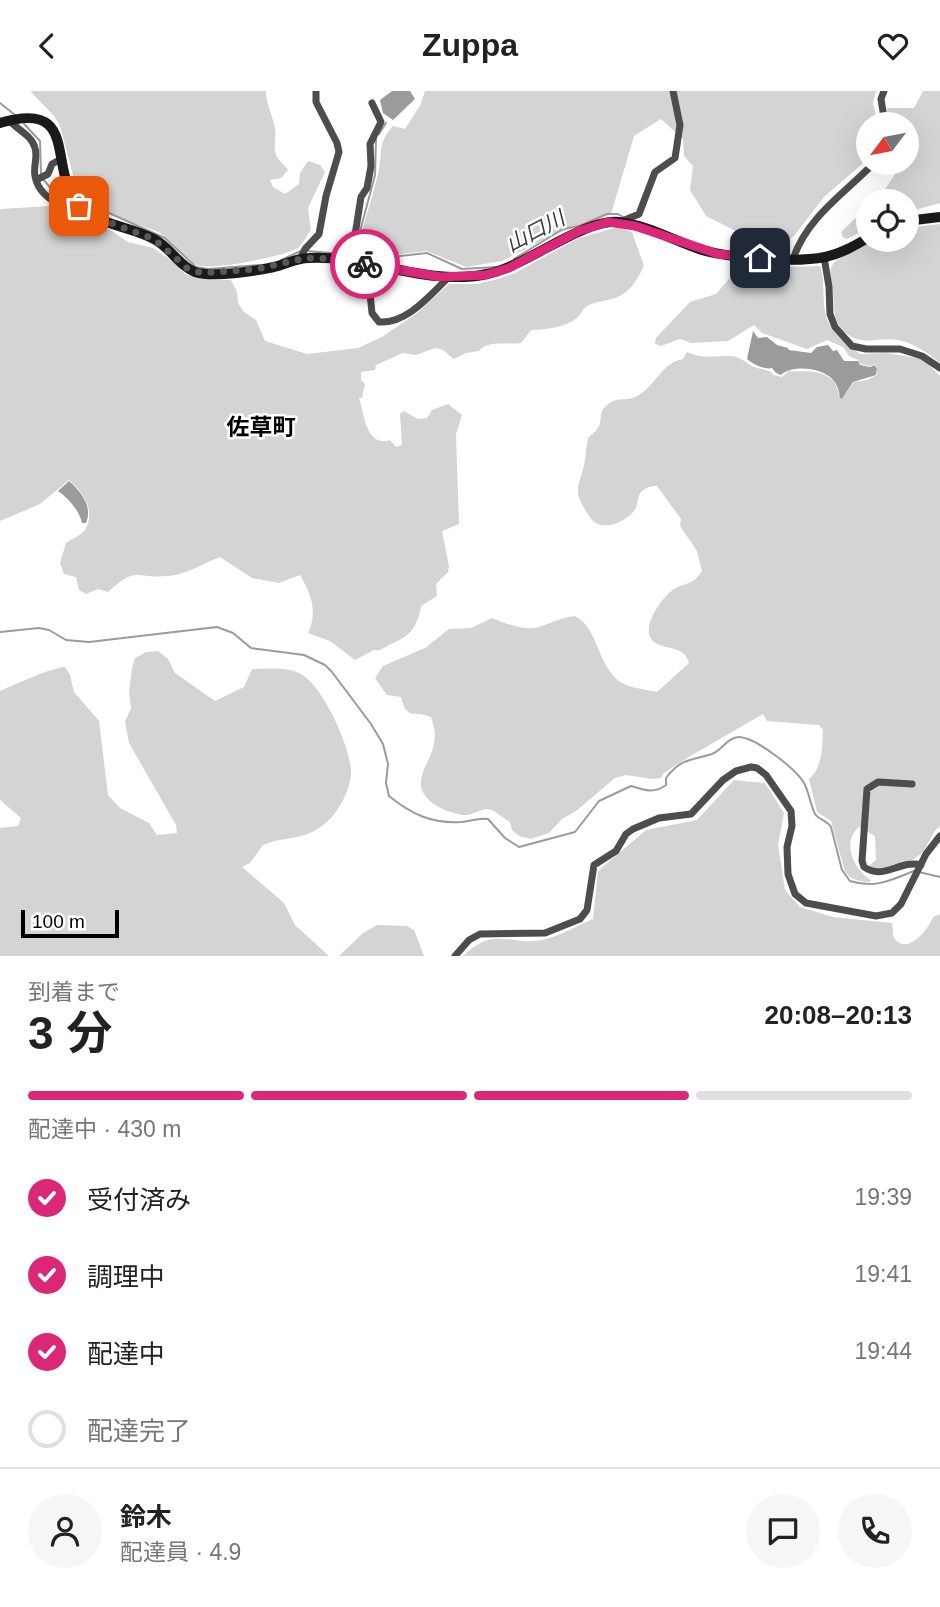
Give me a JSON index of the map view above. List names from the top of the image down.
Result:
{
  "districts": ["佐草町"],
  "water": ["山口川"],
  "scale_bar": "100 m",
  "north": "bottom left",
  "page": {
    "header": "Zuppa",
    "scale": "100 m",
    "heading": ["3 分", "到着まで", "20:08–20:13"],
    "panel": ["鈴木", "配達員 · 4.9"],
    "bar": "配達中 · 430 m",
    "list": [
      ["受付済み", "19:39"],
      ["調理中", "19:41"],
      ["配達中", "19:44"],
      "配達完了"
    ]
  }
}
